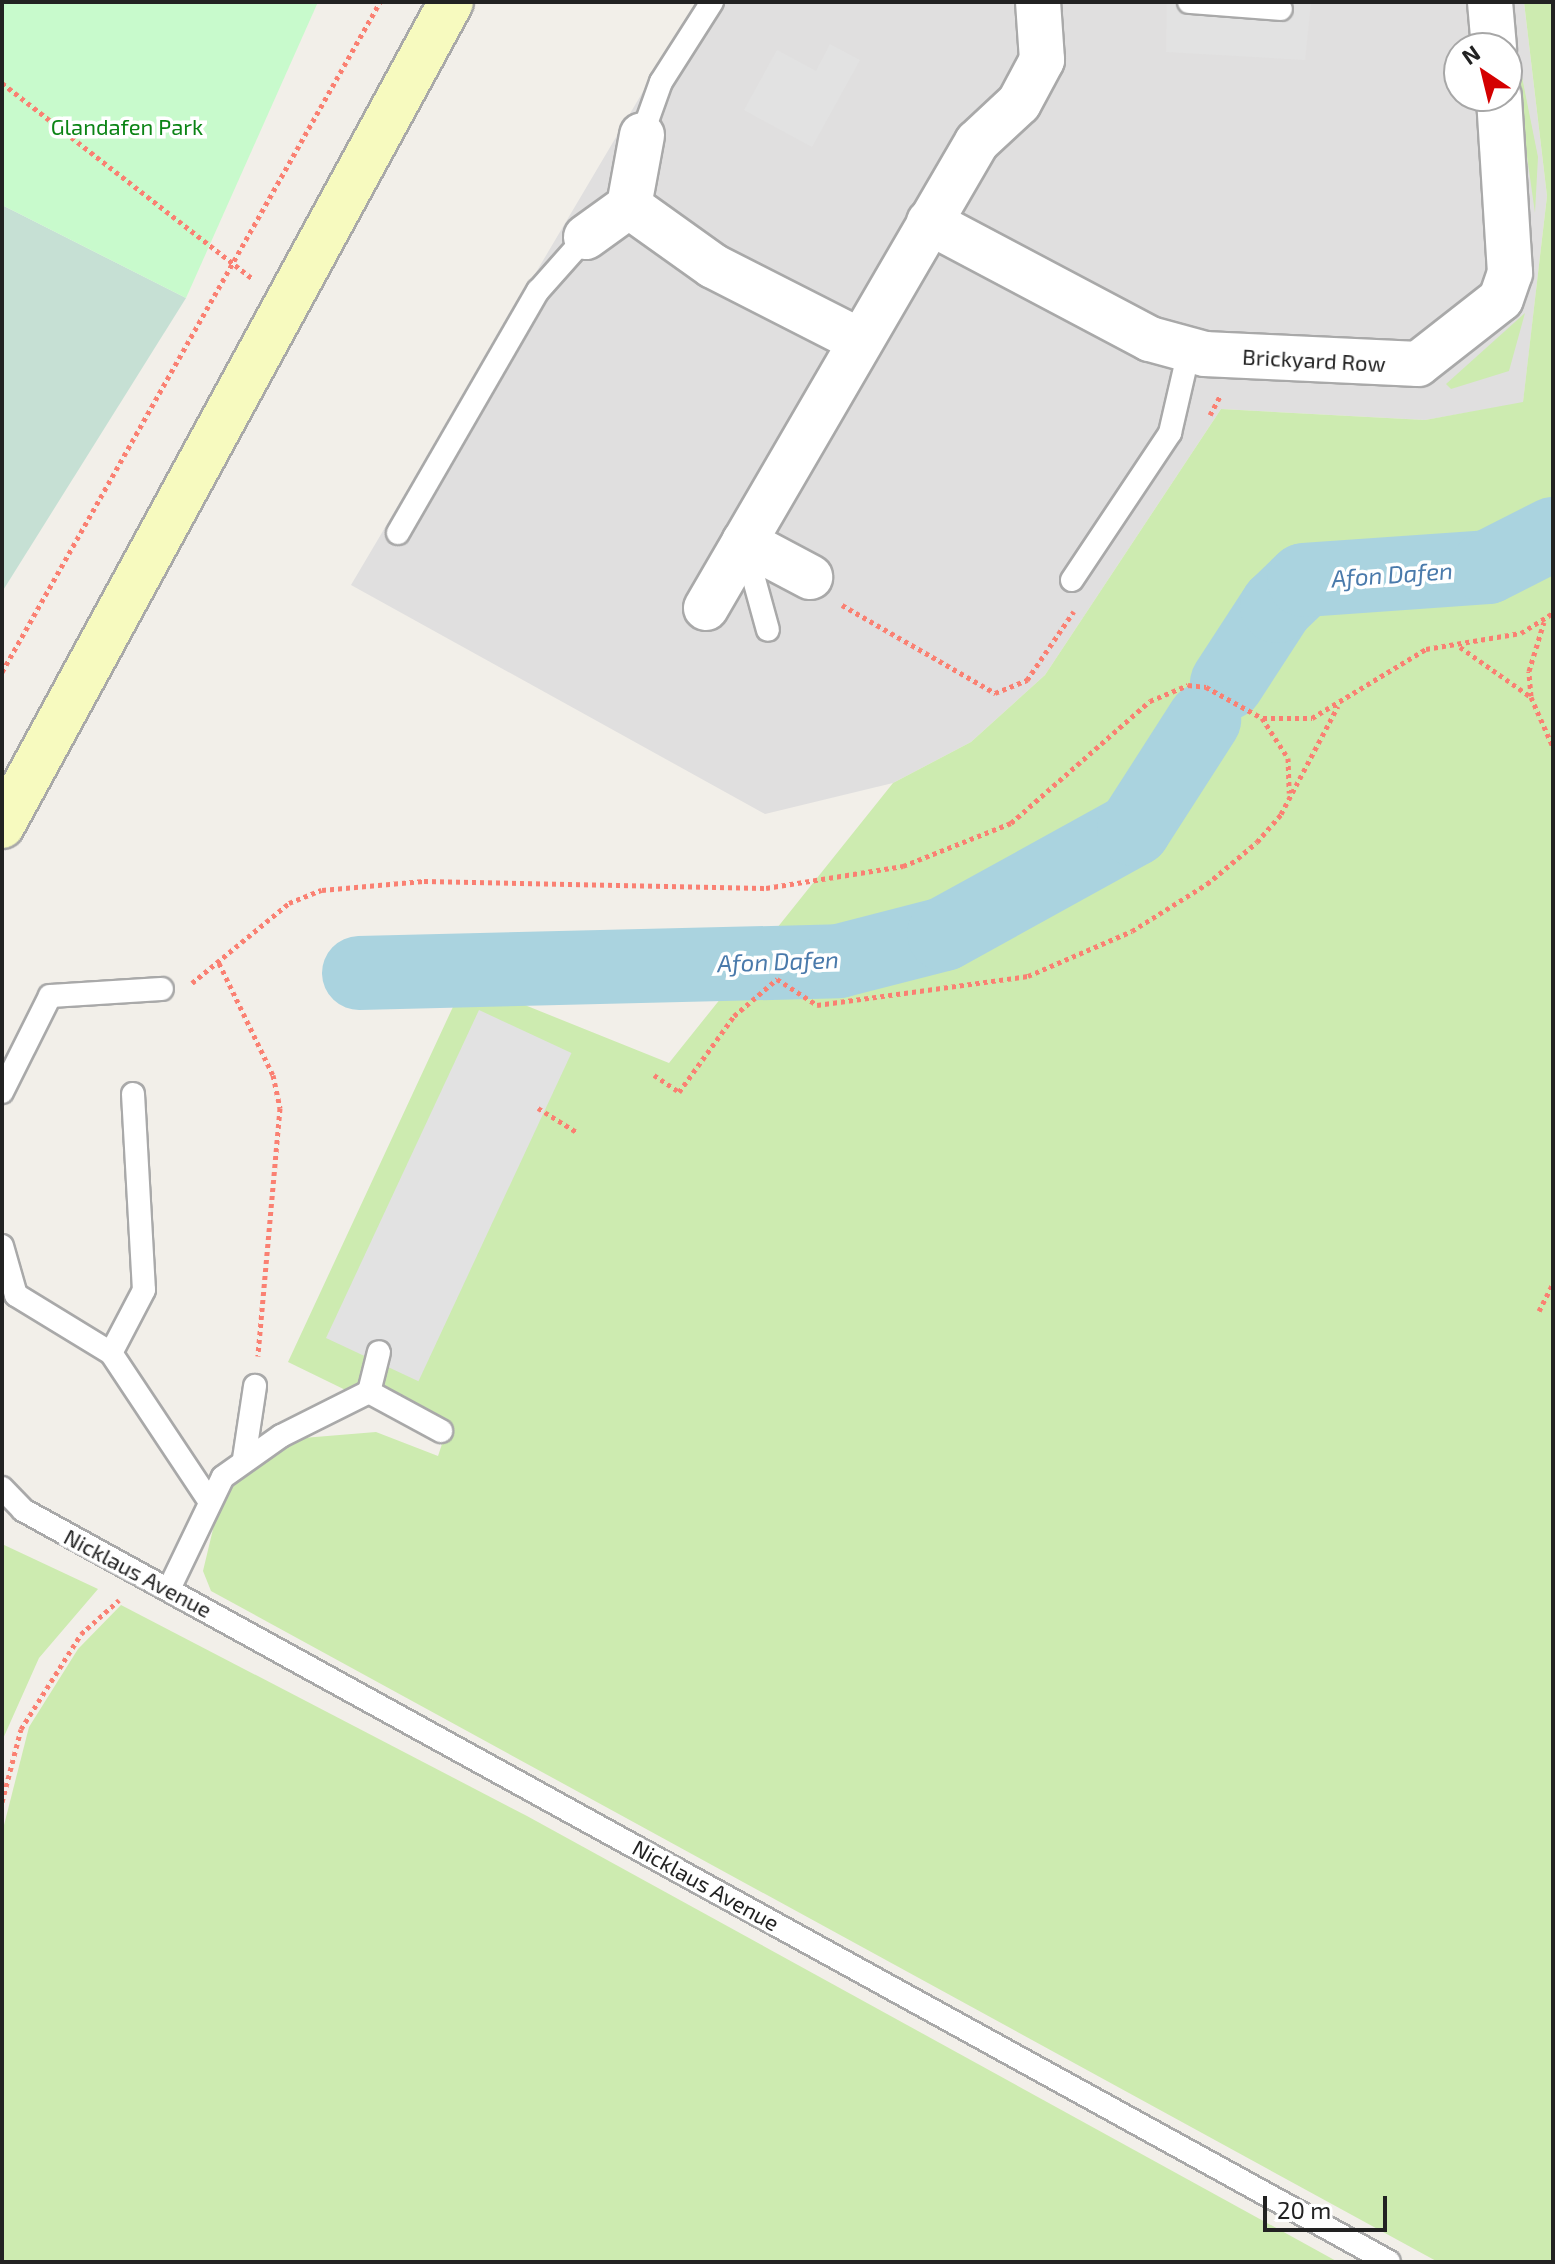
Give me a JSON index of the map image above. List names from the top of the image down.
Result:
{
  "streets": {
    "street": ["Brickyard Row"],
    "lane": ["Nicklaus Avenue"]
  },
  "water": ["Afon Dafen"],
  "parks": ["Glandafen Park"],
  "scale_bar": "20 m",
  "north": "top left"
}
